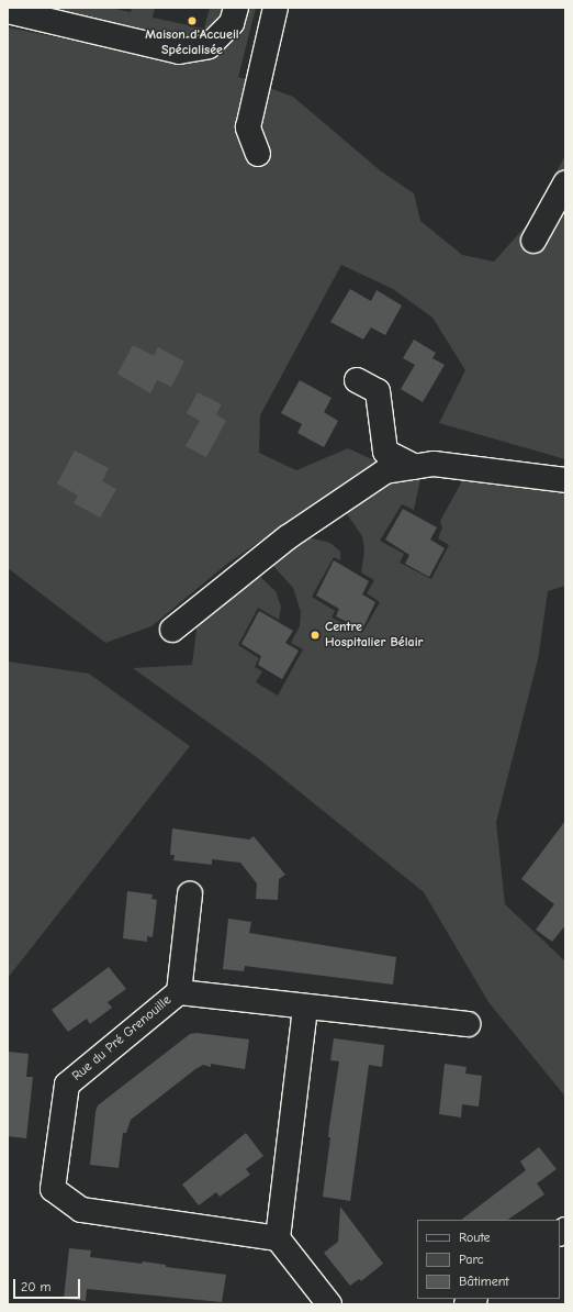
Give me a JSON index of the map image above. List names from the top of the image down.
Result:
{
  "streets": {
    "street": ["Rue du Pré Grenouille"]
  },
  "places": ["Maison d'Accueil Spécialisée", "Centre Hospitalier Bélair"],
  "legend": ["Route", "Parc", "Bâtiment"],
  "scale_bar": "20 m"
}
